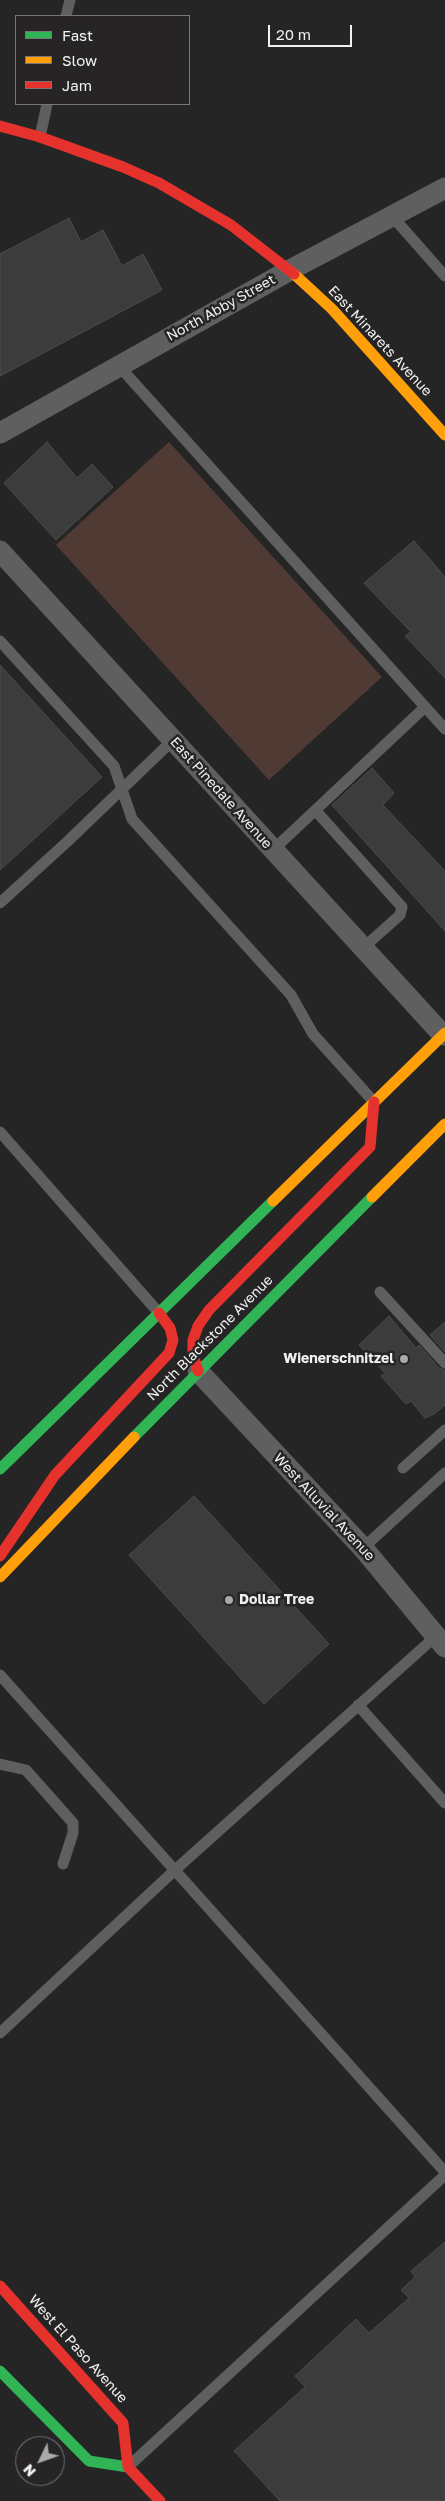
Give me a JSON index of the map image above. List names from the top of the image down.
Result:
{
  "streets": {
    "main road": ["East Minarets Avenue", "North Blackstone Avenue", "West El Paso Avenue"],
    "street": ["North Abby Street", "East Pinedale Avenue", "West Alluvial Avenue"]
  },
  "crossings": [
    ["North Abby Street", "East Minarets Avenue"],
    ["North Blackstone Avenue", "West Alluvial Avenue"]
  ],
  "places": ["Wienerschnitzel", "Dollar Tree"],
  "legend": ["Fast", "Slow", "Jam"],
  "scale_bar": "20 m",
  "north": "bottom left"
}
